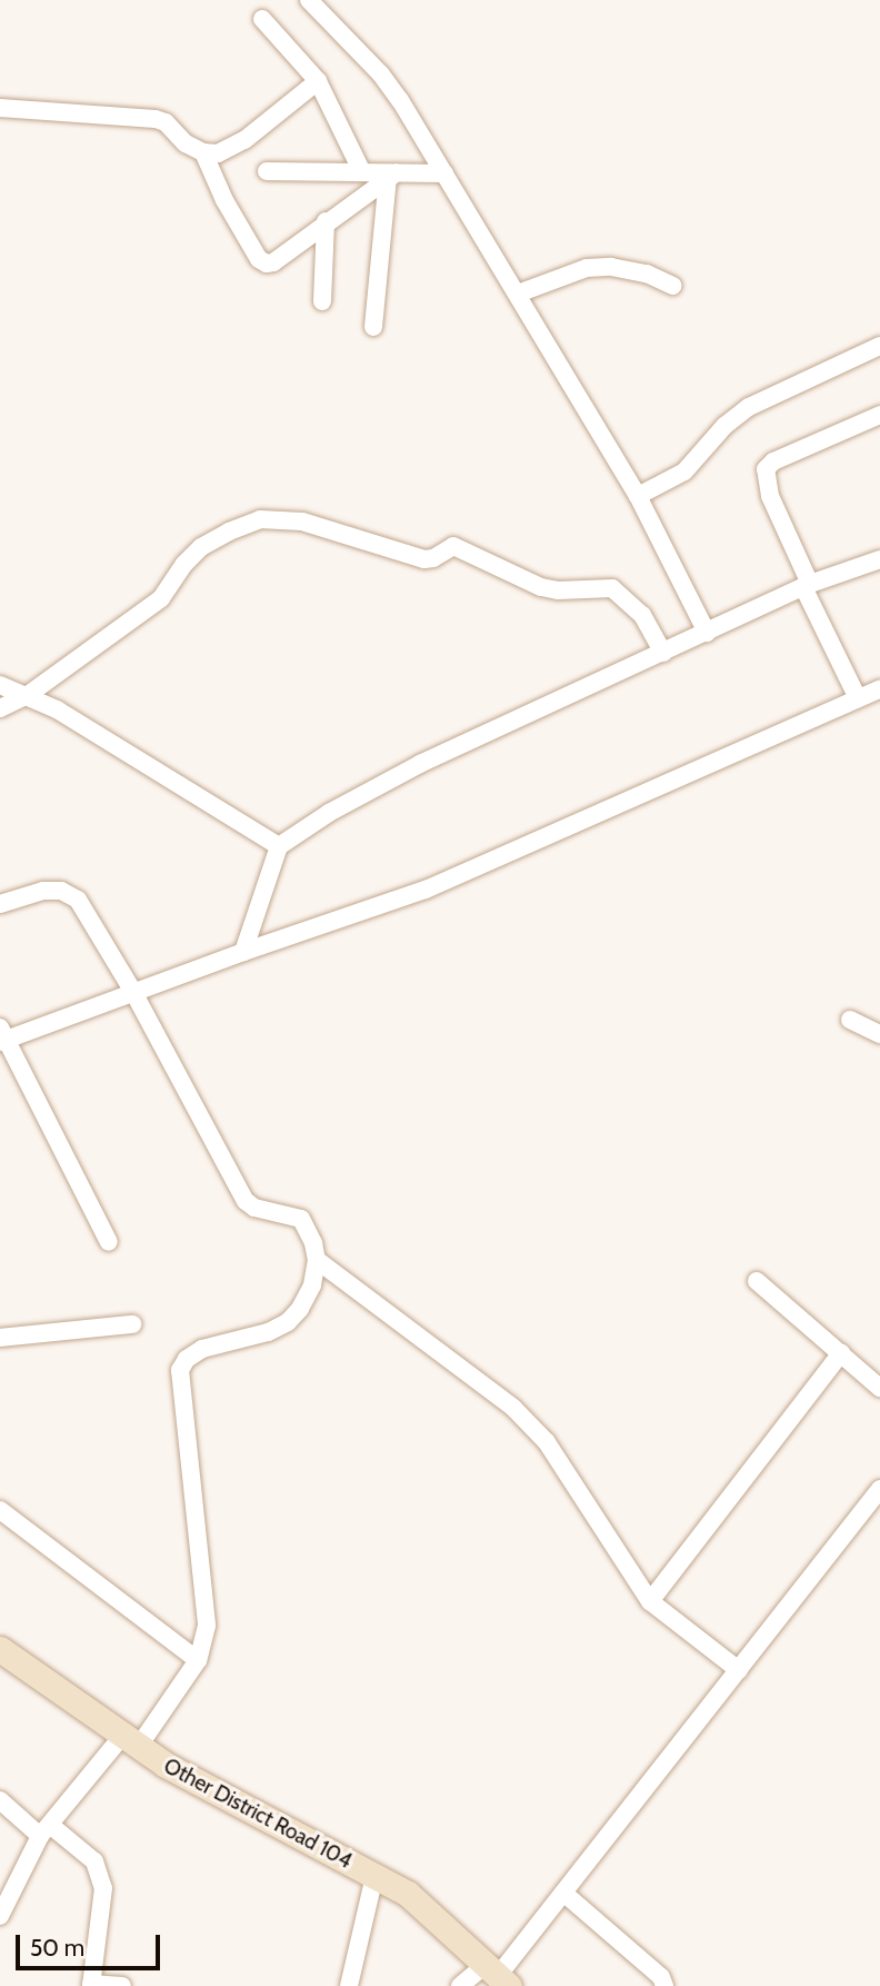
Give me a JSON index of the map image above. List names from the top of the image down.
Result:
{
  "streets": {
    "street": ["Other District Road 104"]
  },
  "scale_bar": "50 m"
}
